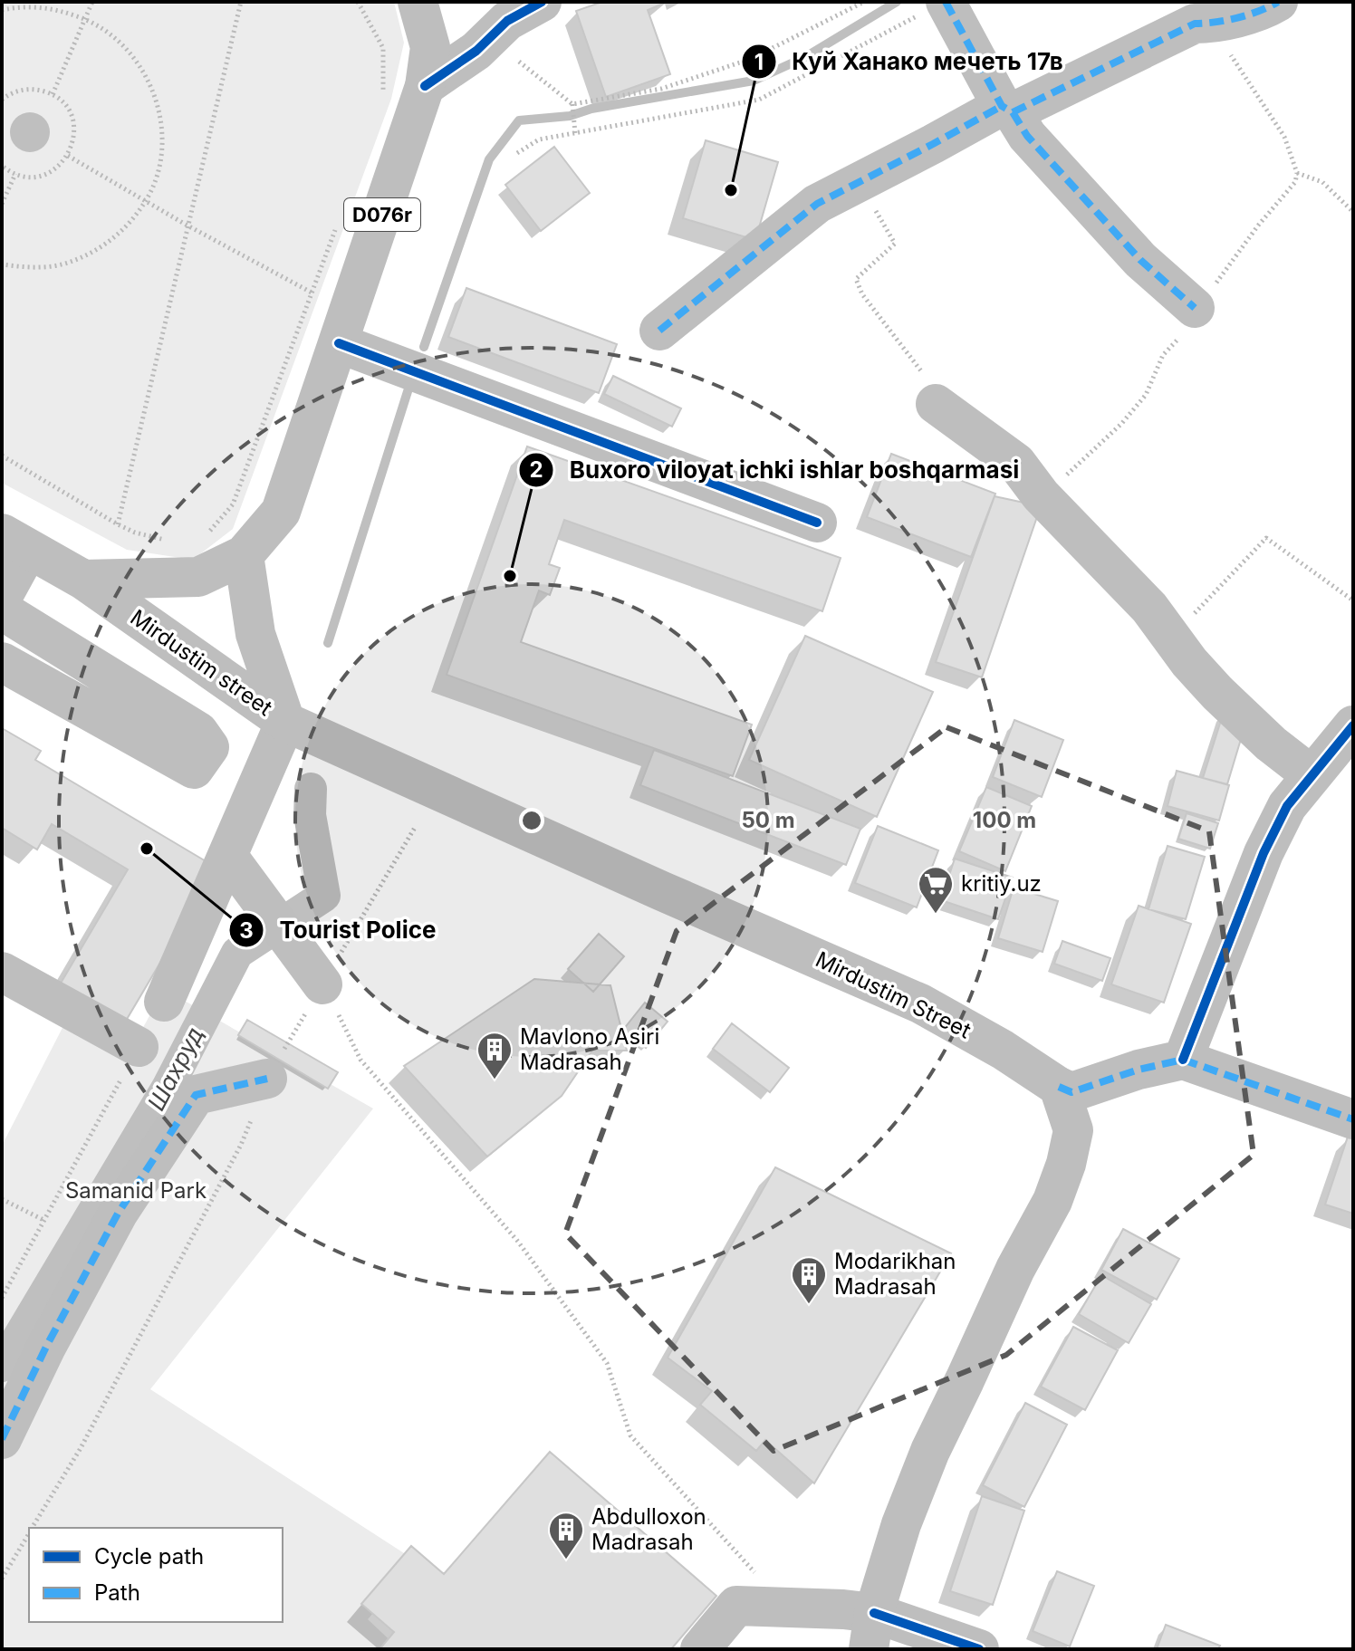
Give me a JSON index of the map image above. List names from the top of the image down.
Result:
{
  "streets": {
    "street": ["D076r", "Mirdustim street", "Mirdustim Street"]
  },
  "crossings": [
    ["D076r", "Mirdustim street"],
    ["Mirdustim street", "Mirdustim Street"]
  ],
  "water": ["Шахруд"],
  "parks": ["Samanid Park"],
  "places": {
    "other": ["Куй Ханако мечеть 17в", "Buxoro viloyat ichki ishlar boshqarmasi", "Tourist Police"],
    "supermarket": ["kritiy.uz"],
    "building": ["Mavlono Asiri Madrasah", "Modarikhan Madrasah", "Abdulloxon Madrasah"]
  },
  "legend": ["Cycle path", "Path"],
  "rings": ["50 m", "100 m"]
}
